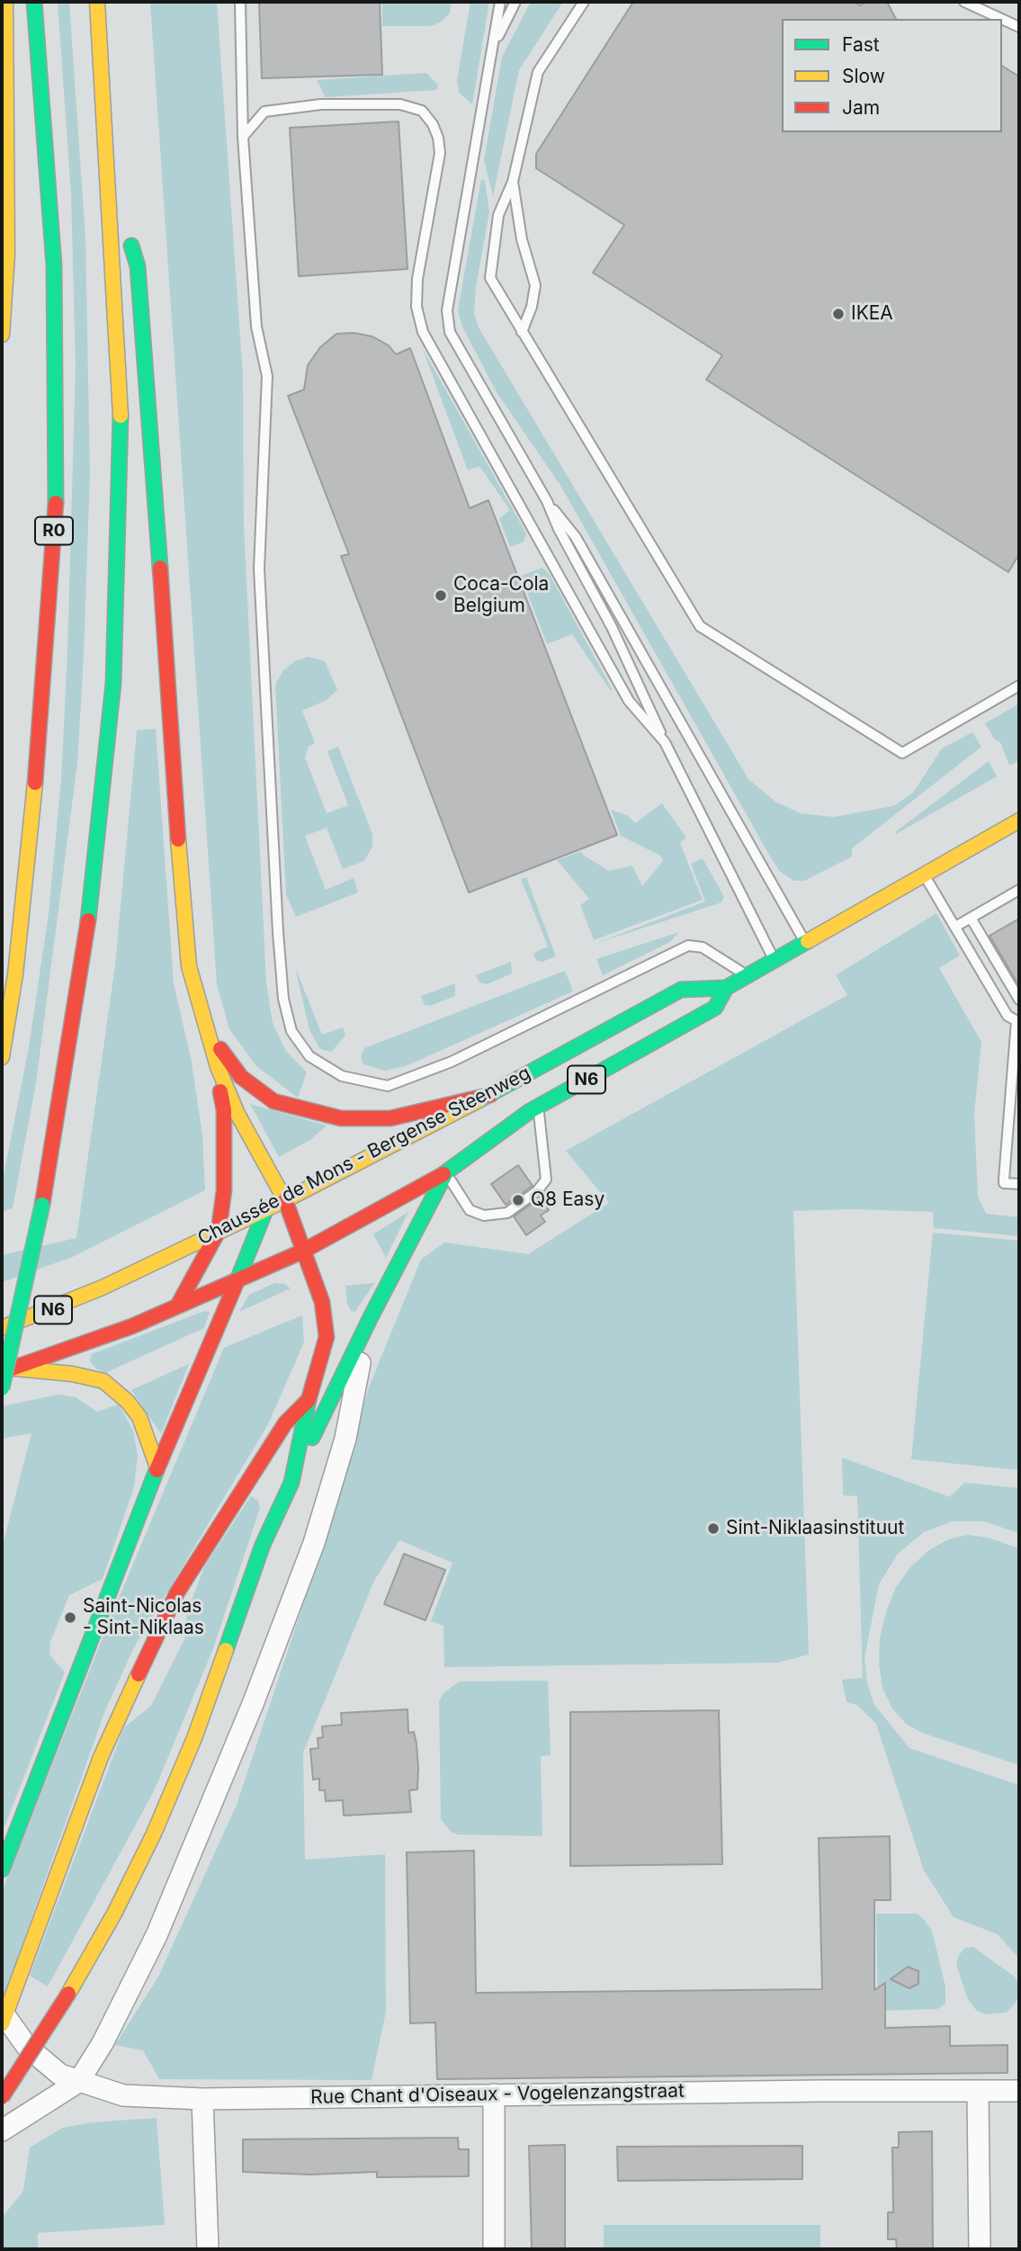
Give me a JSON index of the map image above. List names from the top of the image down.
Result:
{
  "streets": {
    "main road": ["R0", "N6", "Chaussée de Mons - Bergense Steenweg"],
    "street": ["Rue Chant d'Oiseaux - Vogelenzangstraat"]
  },
  "places": [
    "IKEA",
    "Coca-Cola Belgium",
    "Q8 Easy",
    "Sint-Niklaasinstituut",
    "Saint-Nicolas - Sint-Niklaas"
  ],
  "legend": ["Fast", "Slow", "Jam"]
}
